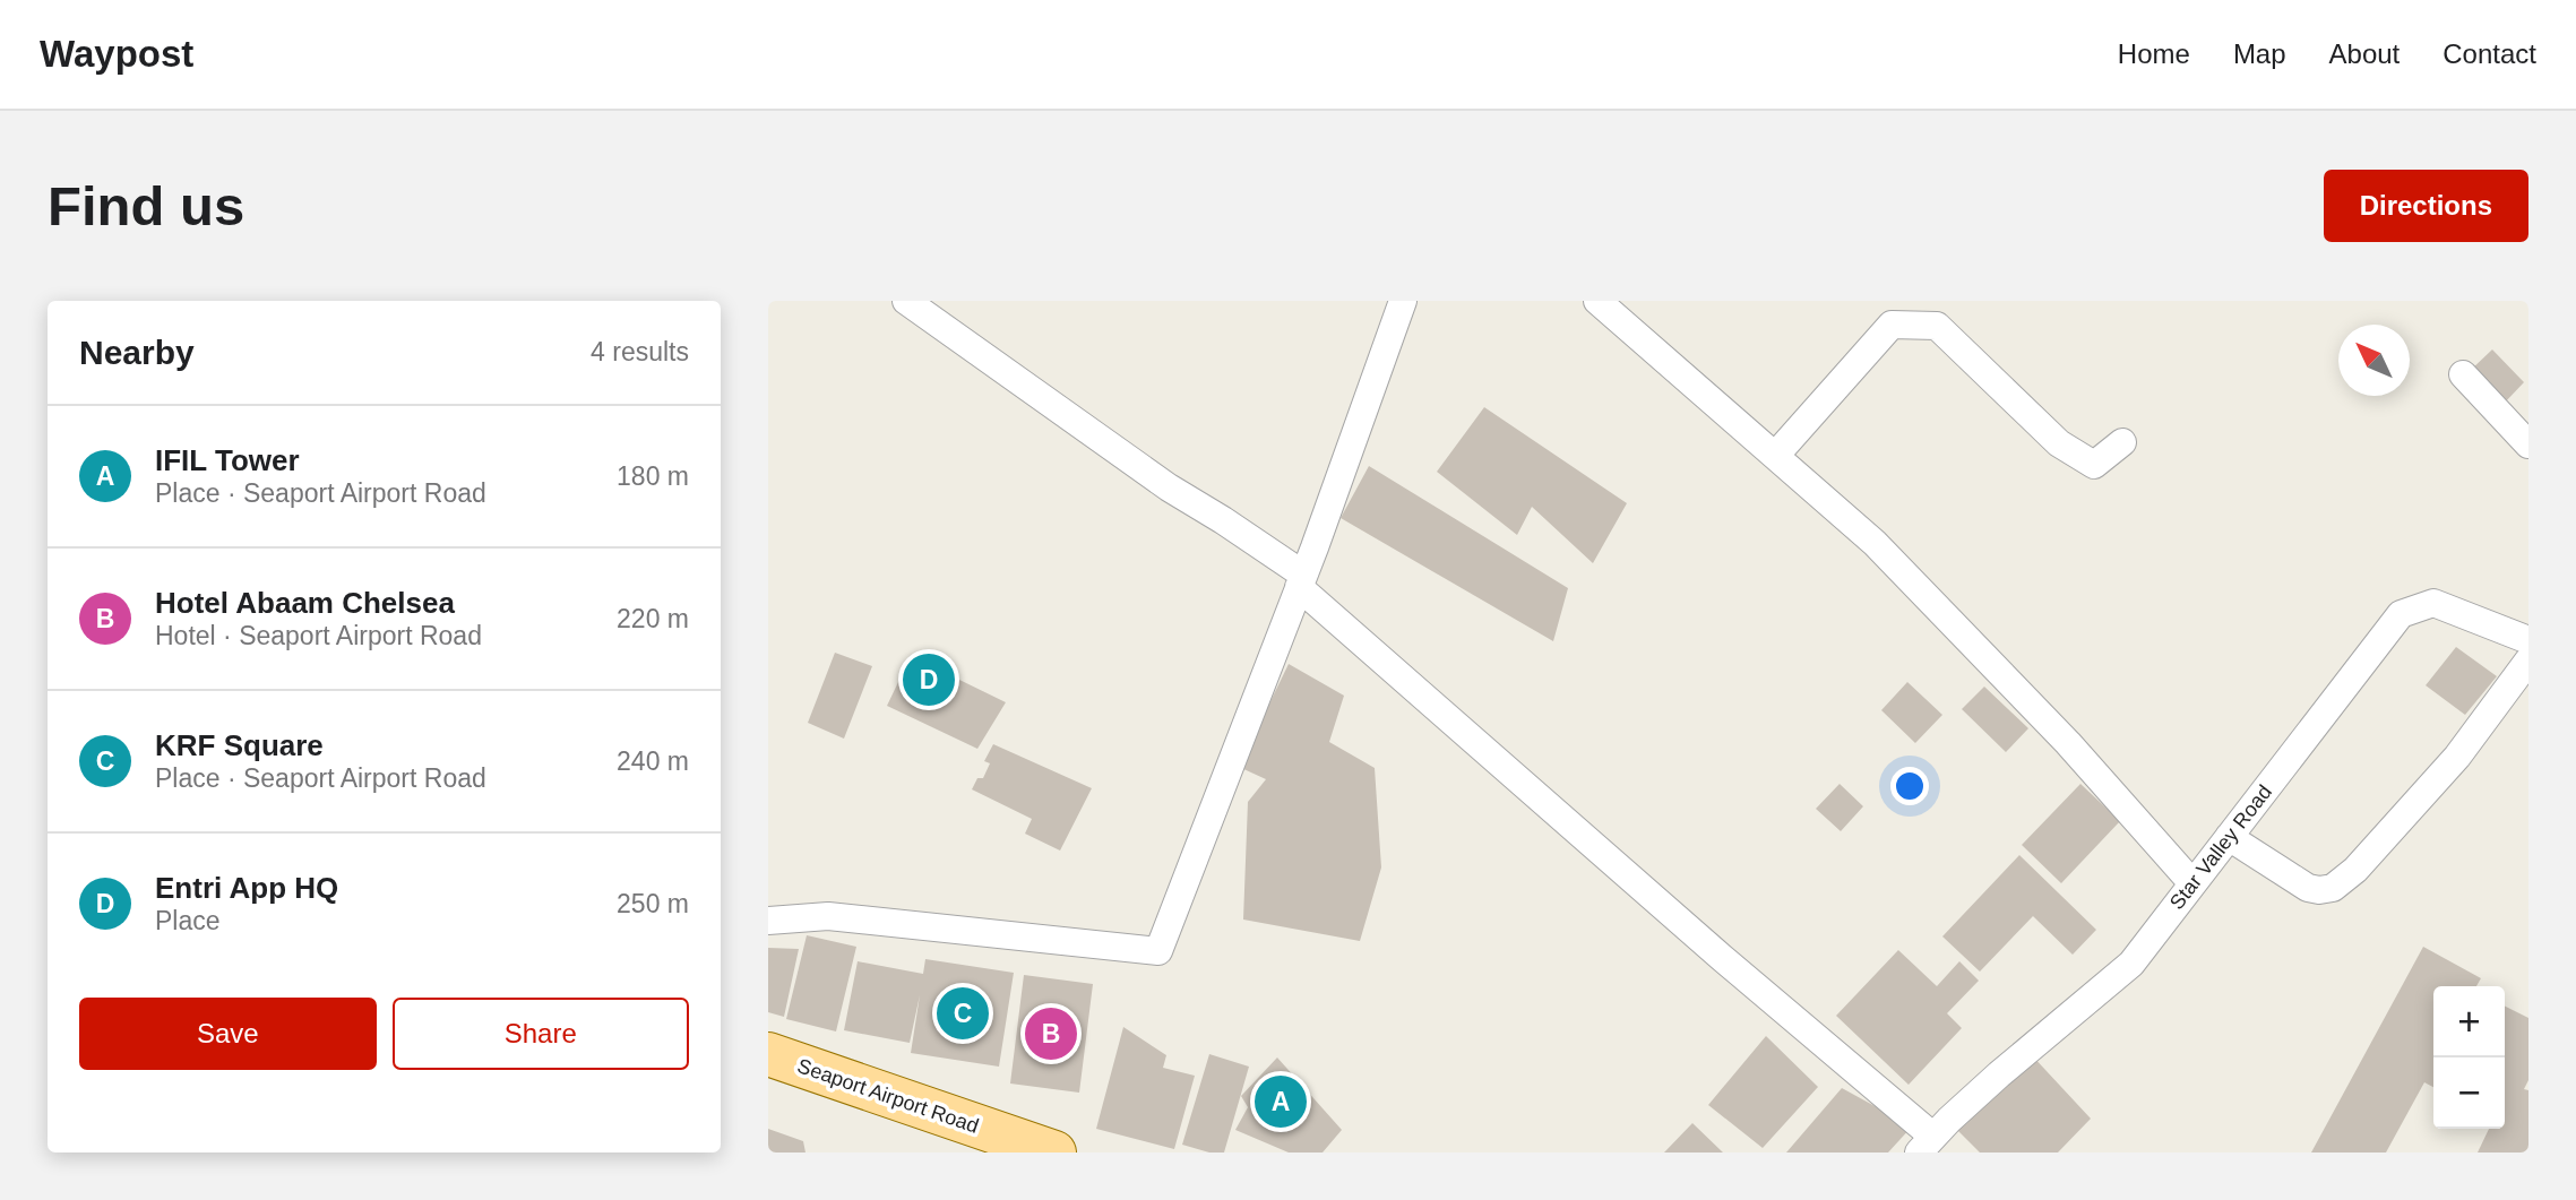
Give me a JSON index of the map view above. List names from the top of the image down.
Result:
{
  "streets": {
    "main road": ["Seaport Airport Road"],
    "street": ["Star Valley Road"]
  },
  "north": "top left",
  "page": {
    "header": "Waypost",
    "nav": [
      "Home",
      "Map",
      "About",
      "Contact"
    ],
    "buttons": [
      "Directions",
      ["Save", "Share"]
    ],
    "title": "Find us",
    "heading": ["Nearby", "4 results"],
    "list": [
      {
        "mark": "A",
        "name": "IFIL Tower",
        "note": "Place · Seaport Airport Road",
        "value": "180 m"
      },
      {
        "mark": "B",
        "name": "Hotel Abaam Chelsea",
        "note": "Hotel · Seaport Airport Road",
        "value": "220 m"
      },
      {
        "mark": "C",
        "name": "KRF Square",
        "note": "Place · Seaport Airport Road",
        "value": "240 m"
      },
      {
        "mark": "D",
        "name": "Entri App HQ",
        "note": "Place",
        "value": "250 m"
      }
    ],
    "pins": [
      "D",
      "C",
      "B",
      "A"
    ],
    "map_buttons": ["+", "−"]
  }
}
